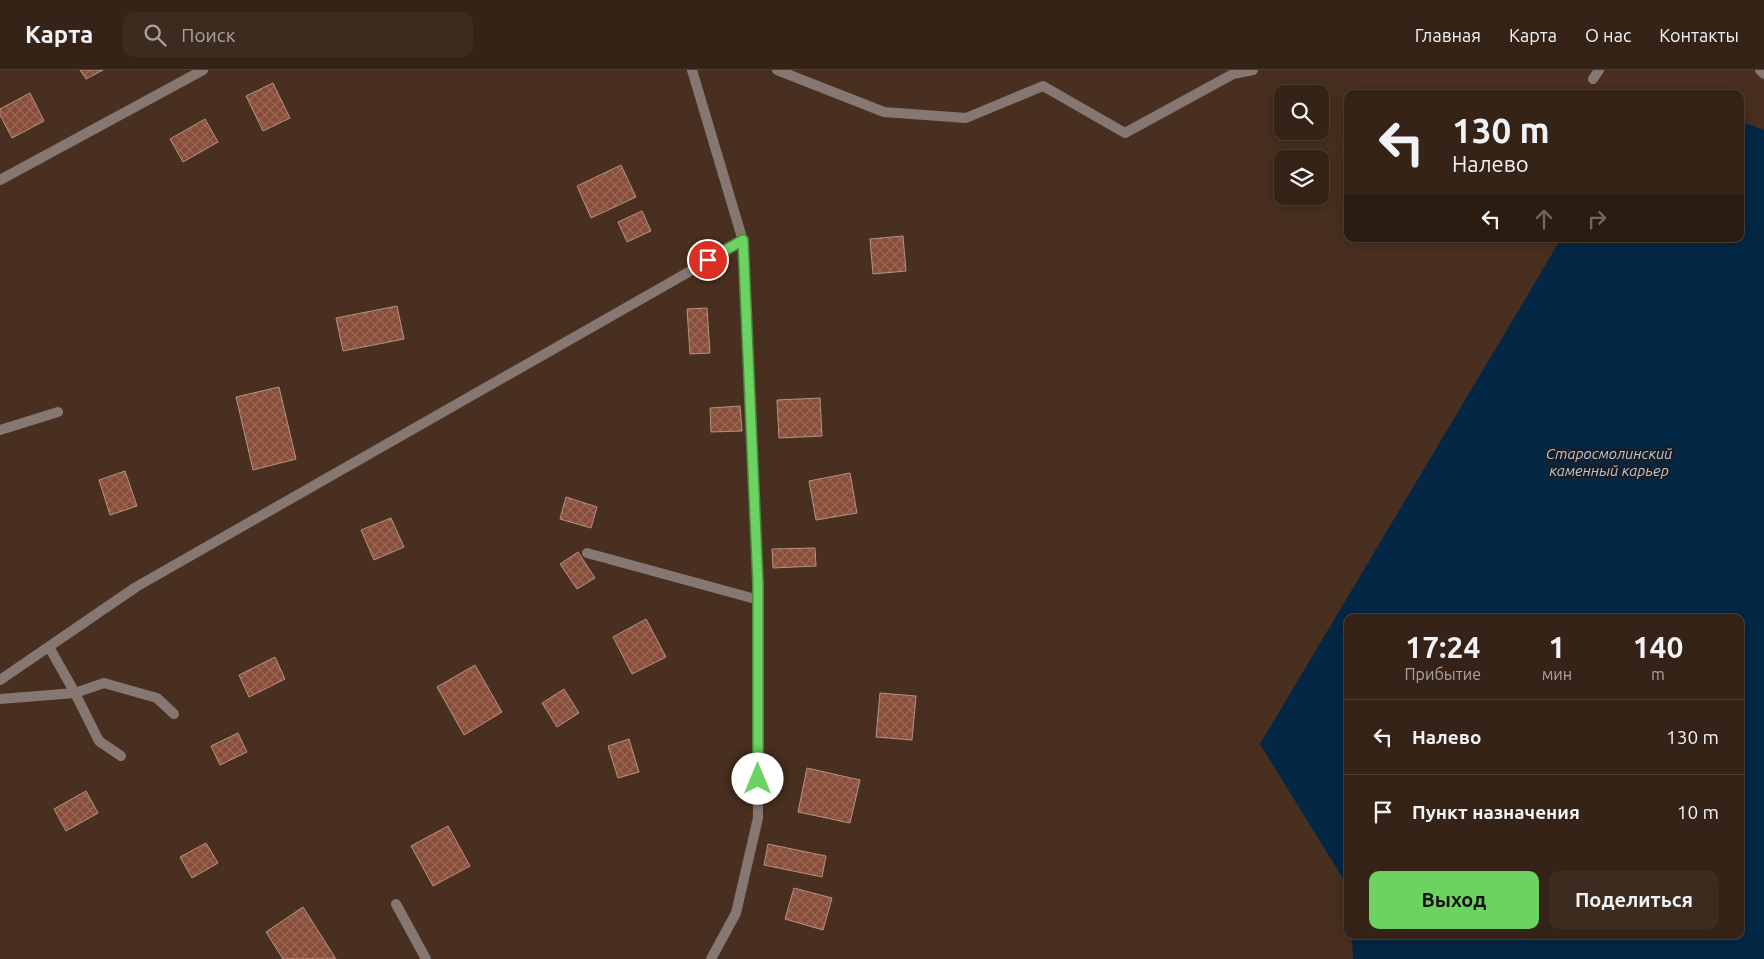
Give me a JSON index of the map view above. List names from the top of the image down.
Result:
{
  "water": ["Старосмолинский каменный карьер"],
  "page": {
    "header": "Карта",
    "search": "Поиск",
    "nav": [
      "Главная",
      "Карта",
      "О нас",
      "Контакты"
    ],
    "turn": ["130 m", "Налево"],
    "eta": [
      "17:24",
      "Прибытие",
      "1",
      "мин",
      "140",
      "m"
    ],
    "list": [
      {
        "name": "Налево",
        "value": "130 m"
      },
      {
        "name": "Пункт назначения",
        "value": "10 m"
      }
    ],
    "buttons": ["Выход", "Поделиться"]
  }
}
